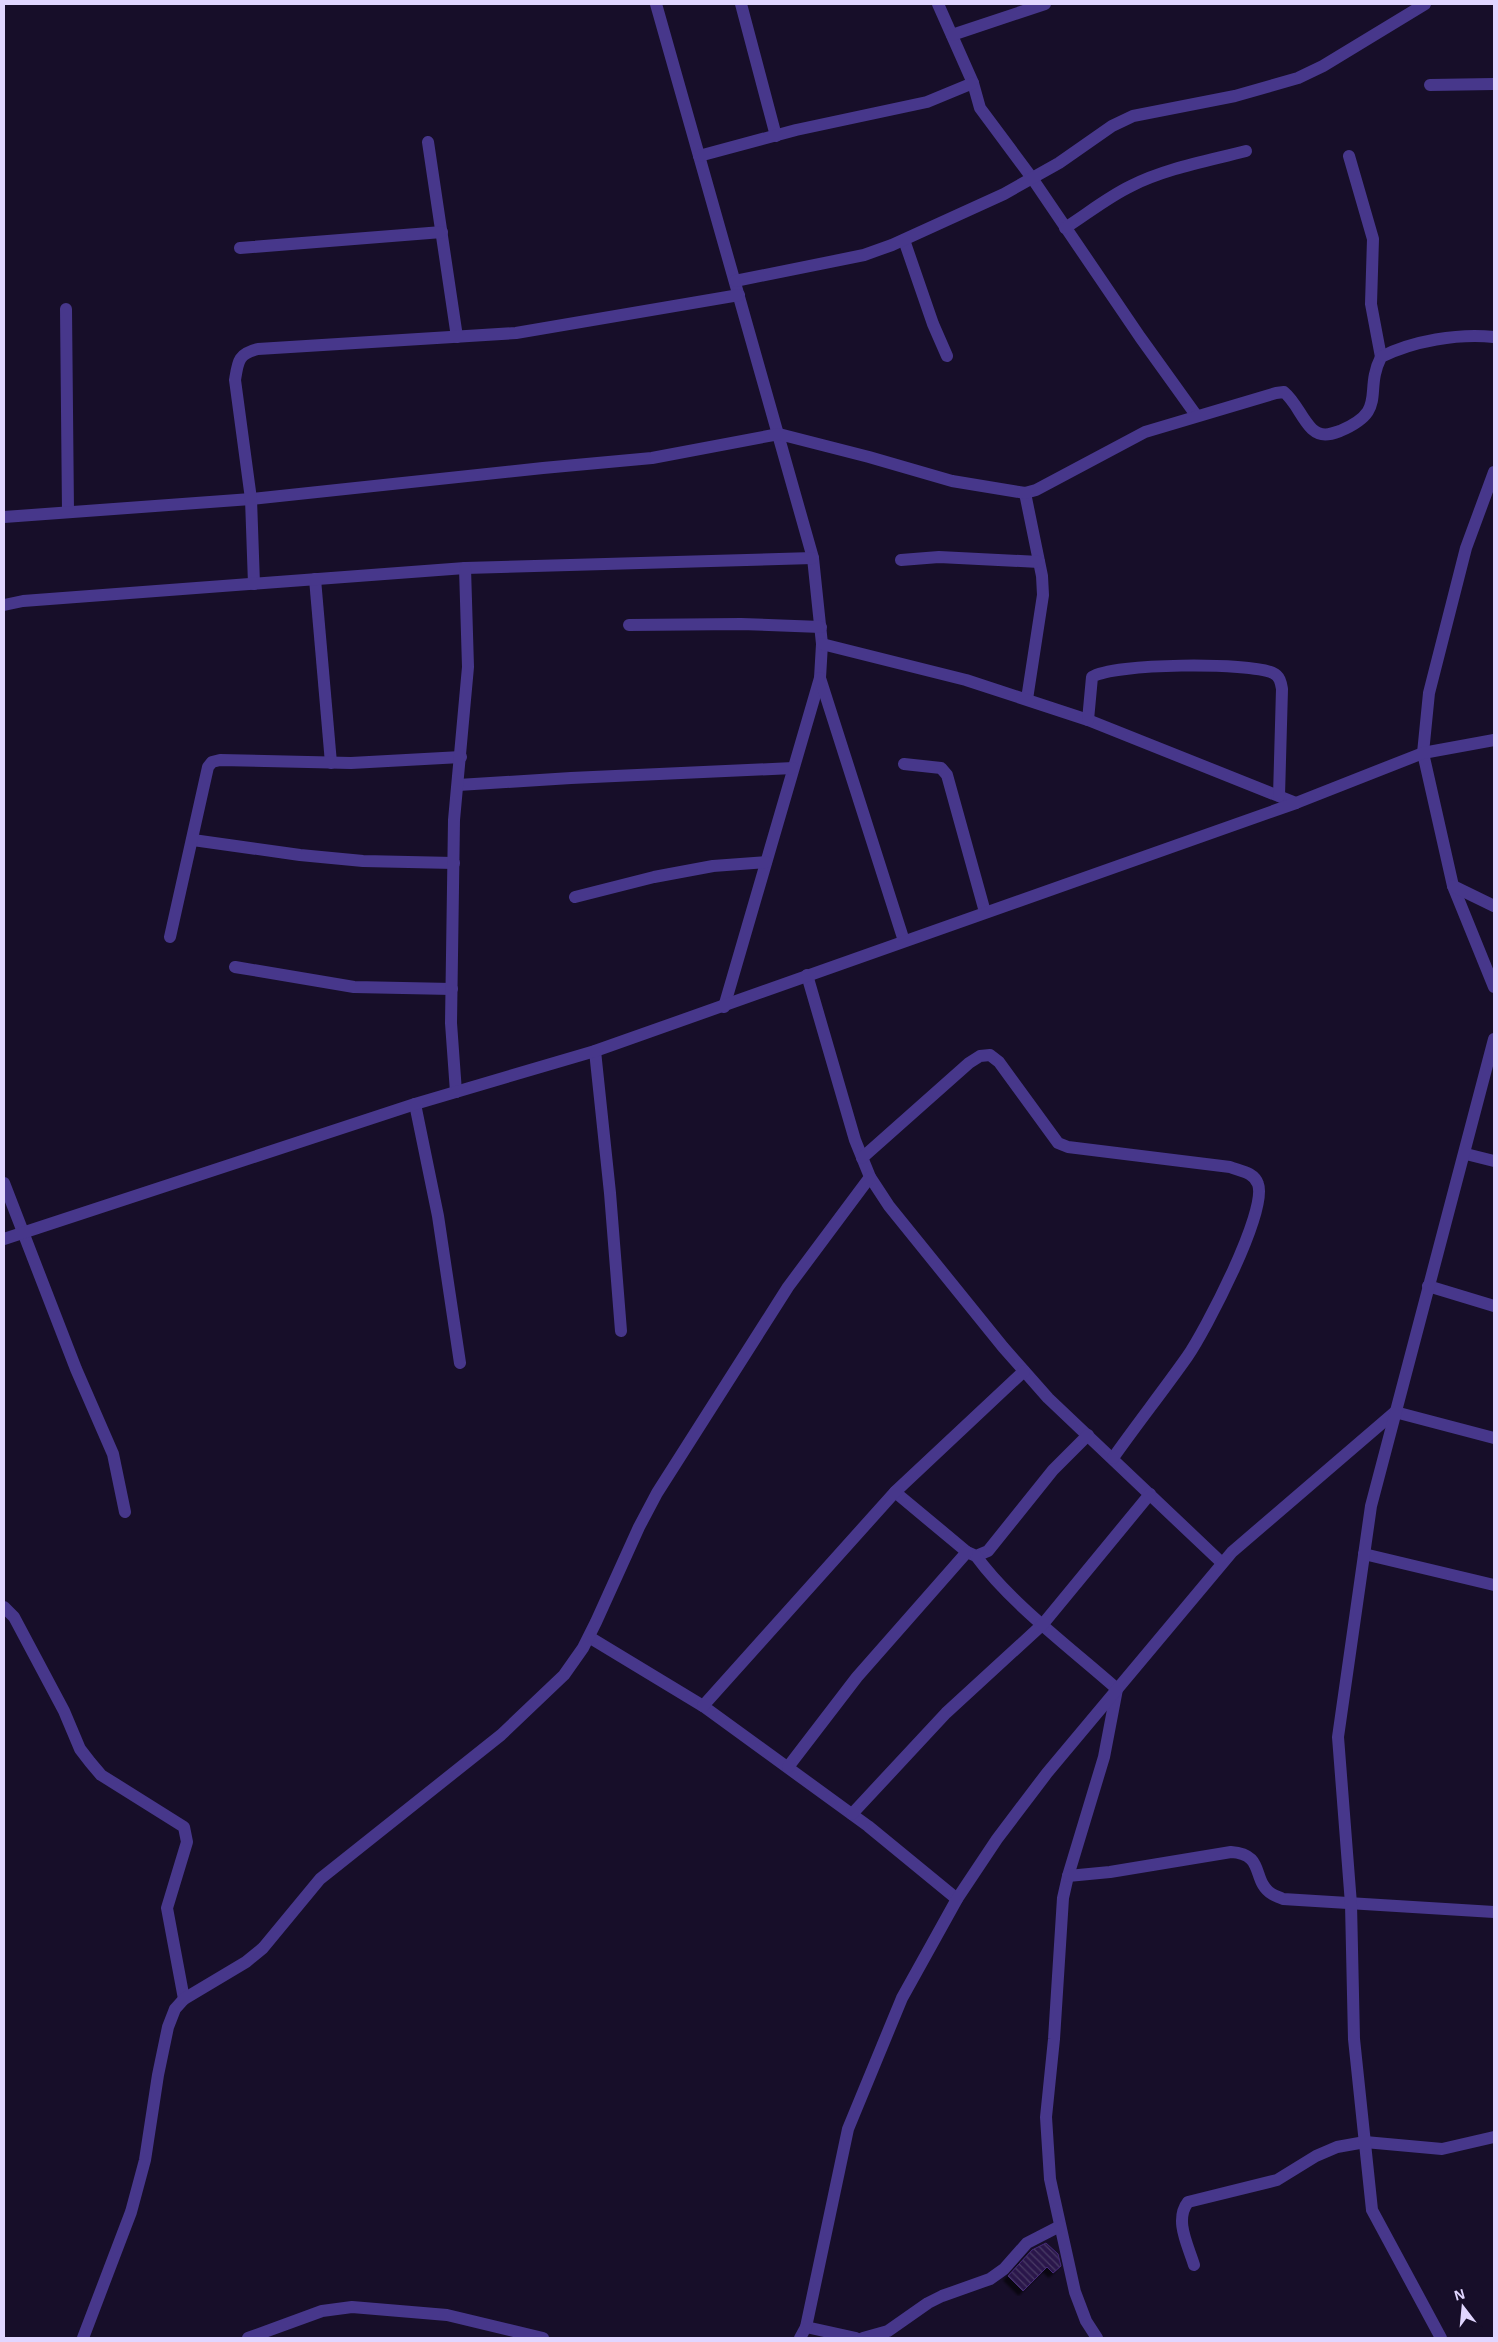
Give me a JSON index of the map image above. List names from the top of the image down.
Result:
{
  "north": "top"
}
